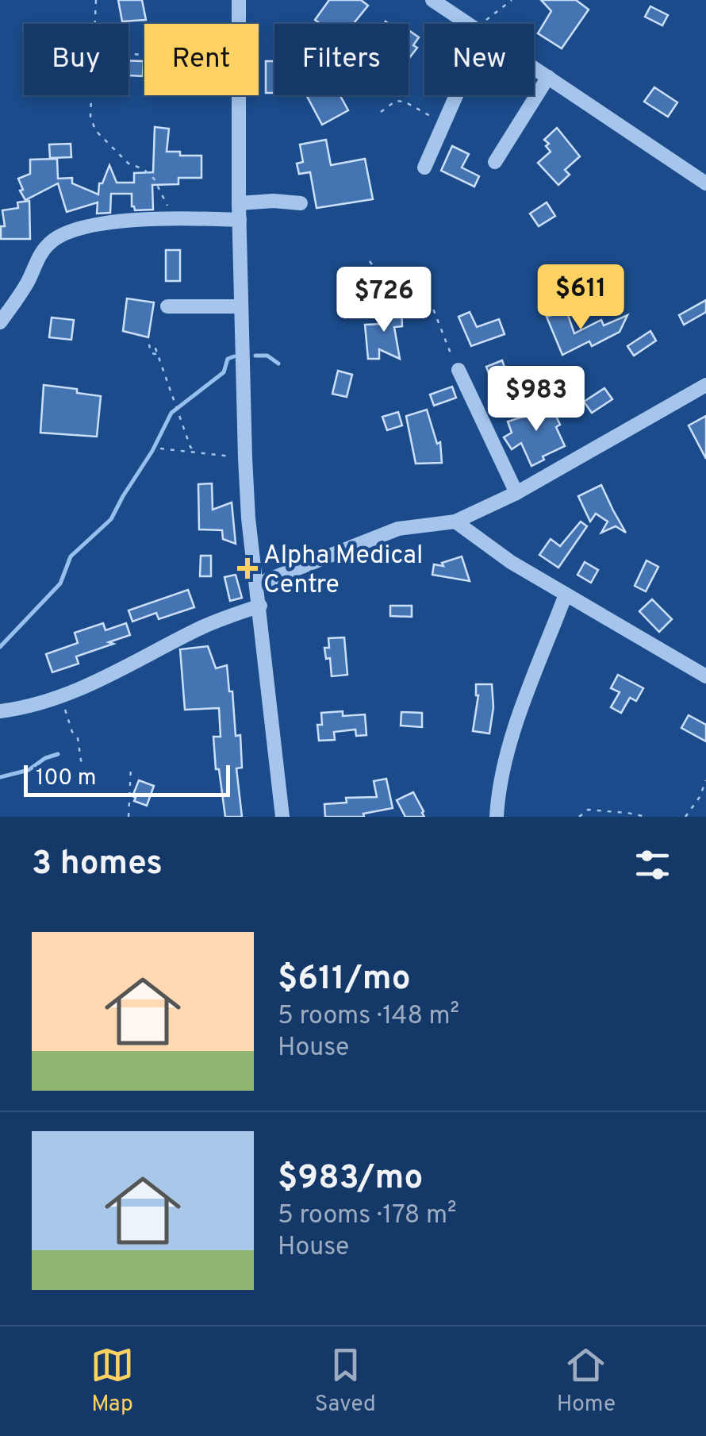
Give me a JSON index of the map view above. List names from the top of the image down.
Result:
{
  "places": {
    "health": ["Alpha Medical Centre"]
  },
  "scale_bar": "100 m",
  "page": {
    "chip": [
      "Buy",
      "Rent",
      "Filters",
      "New"
    ],
    "price": ["$611", "$726", "$983"],
    "scale": "100 m",
    "heading": "3 homes",
    "list": [
      {
        "name": "$611/mo",
        "note": "5 rooms · 148 m² · House"
      },
      {
        "name": "$983/mo",
        "note": "5 rooms · 178 m² · House"
      }
    ],
    "tabs": ["Map", "Saved", "Home"]
  }
}
